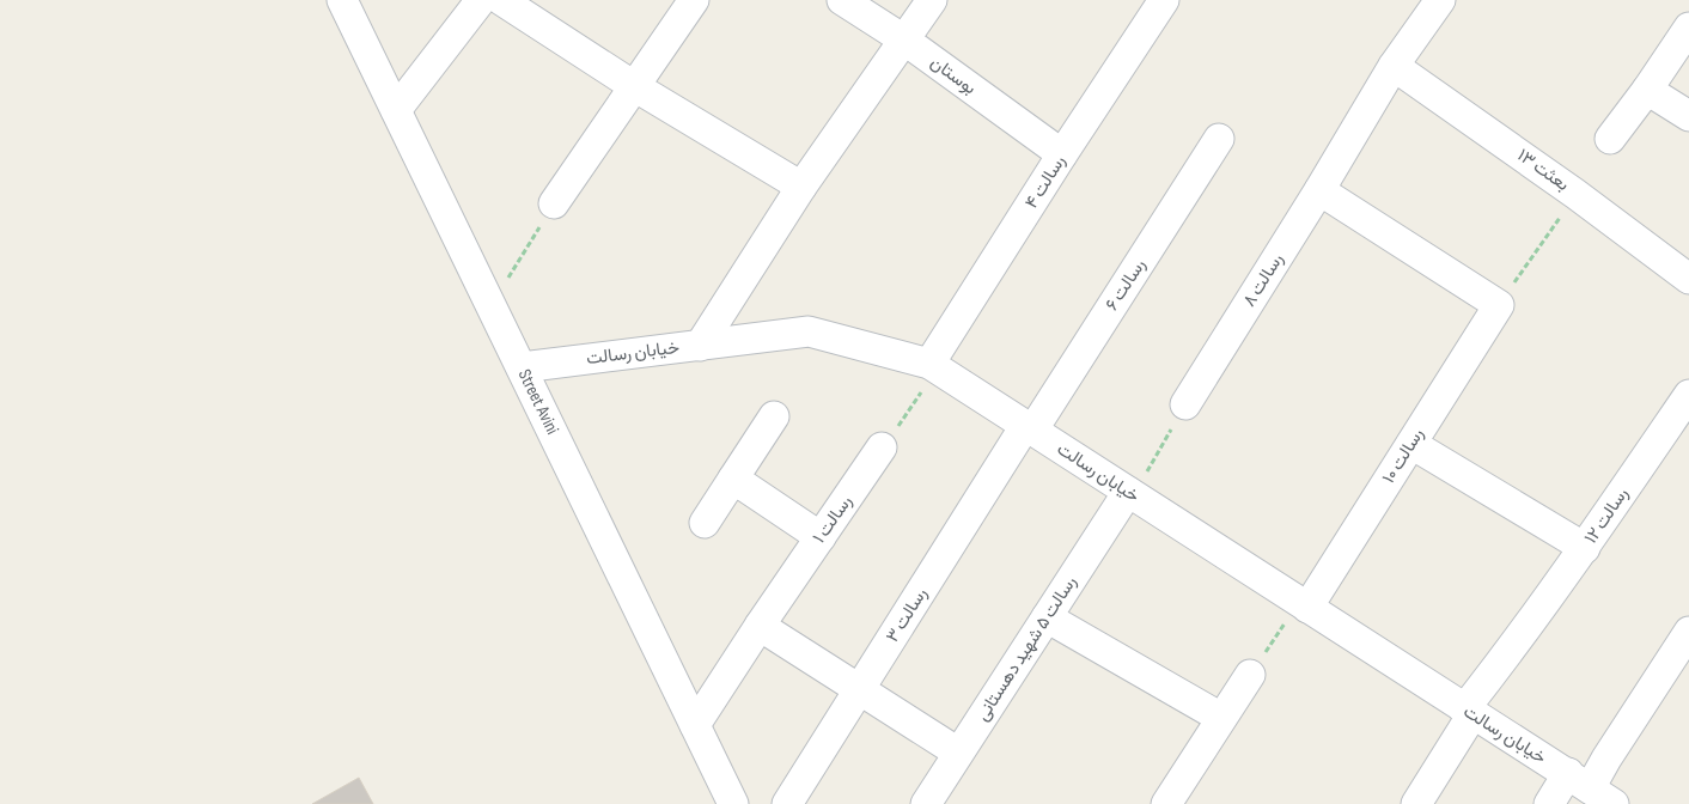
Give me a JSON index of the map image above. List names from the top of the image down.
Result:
{
  "streets": {
    "street": [
      "بوستان",
      "بعثت ۱۳",
      "رسالت ۴",
      "رسالت ۸",
      "رسالت ۶",
      "خیابان رسالت",
      "Street Avini",
      "رسالت ۱۰",
      "رسالت ۱۲",
      "رسالت ۱",
      "رسالت ۳",
      "رسالت ۵ شهید دهستانی"
    ]
  },
  "crossings": [
    ["بوستان", "رسالت ۴"],
    ["بعثت ۱۳", "رسالت ۸"],
    ["رسالت ۴", "خیابان رسالت"],
    ["رسالت ۶", "خیابان رسالت"],
    ["رسالت ۶", "رسالت ۳"],
    ["خیابان رسالت", "Street Avini"],
    ["خیابان رسالت", "رسالت ۱۰"],
    ["خیابان رسالت", "رسالت ۱۲"],
    ["خیابان رسالت", "رسالت ۳"],
    ["خیابان رسالت", "رسالت ۵ شهید دهستانی"],
    ["Street Avini", "رسالت ۱"]
  ]
}
